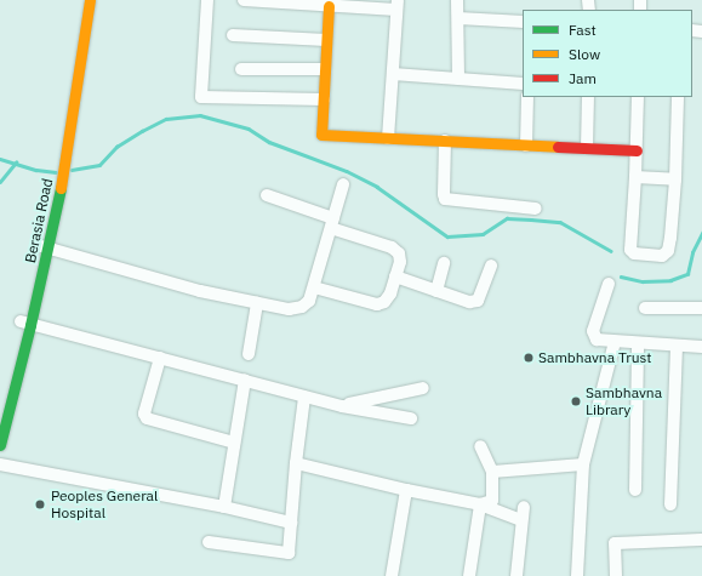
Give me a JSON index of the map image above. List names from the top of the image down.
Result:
{
  "streets": {
    "main road": ["Berasia Road"]
  },
  "places": ["Sambhavna Trust", "Sambhavna Library", "Peoples General Hospital"],
  "legend": ["Fast", "Slow", "Jam"]
}
